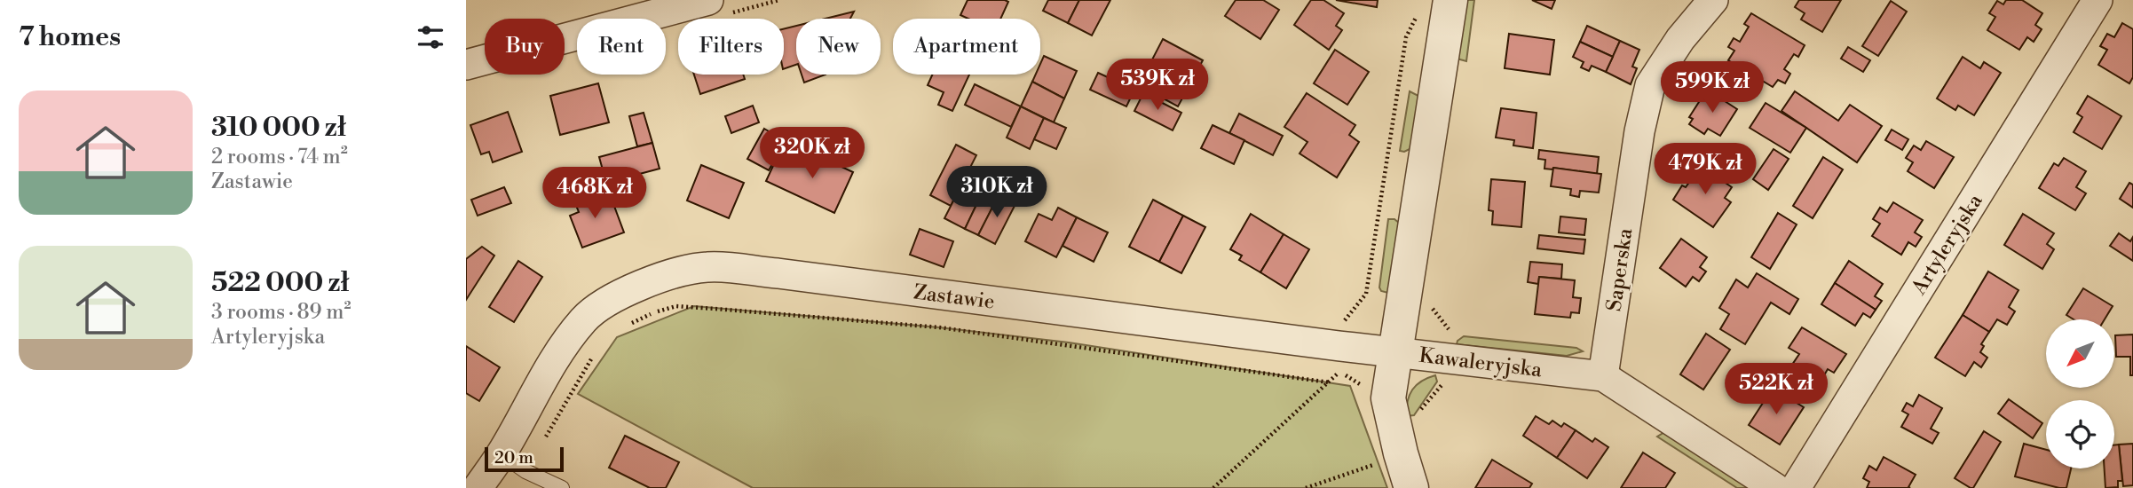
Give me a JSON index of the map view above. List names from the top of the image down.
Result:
{
  "streets": {
    "street": [
      "Artyleryjska",
      "Saperska",
      "Zastawie",
      "Kawaleryjska"
    ]
  },
  "crossings": [
    ["Saperska", "Kawaleryjska"],
    ["Zastawie", "Kawaleryjska"]
  ],
  "scale_bar": "20 m",
  "north": "bottom left",
  "page": {
    "heading": "7 homes",
    "chip": [
      "Buy",
      "Rent",
      "Filters",
      "New",
      "Apartment"
    ],
    "price": [
      "539K zł",
      "599K zł",
      "320K zł",
      "479K zł",
      "310K zł",
      "468K zł",
      "522K zł"
    ],
    "list": [
      {
        "name": "310 000 zł",
        "note": "2 rooms · 74 m² · Zastawie"
      },
      {
        "name": "522 000 zł",
        "note": "3 rooms · 89 m² · Artyleryjska"
      }
    ],
    "scale": "20 m"
  }
}
